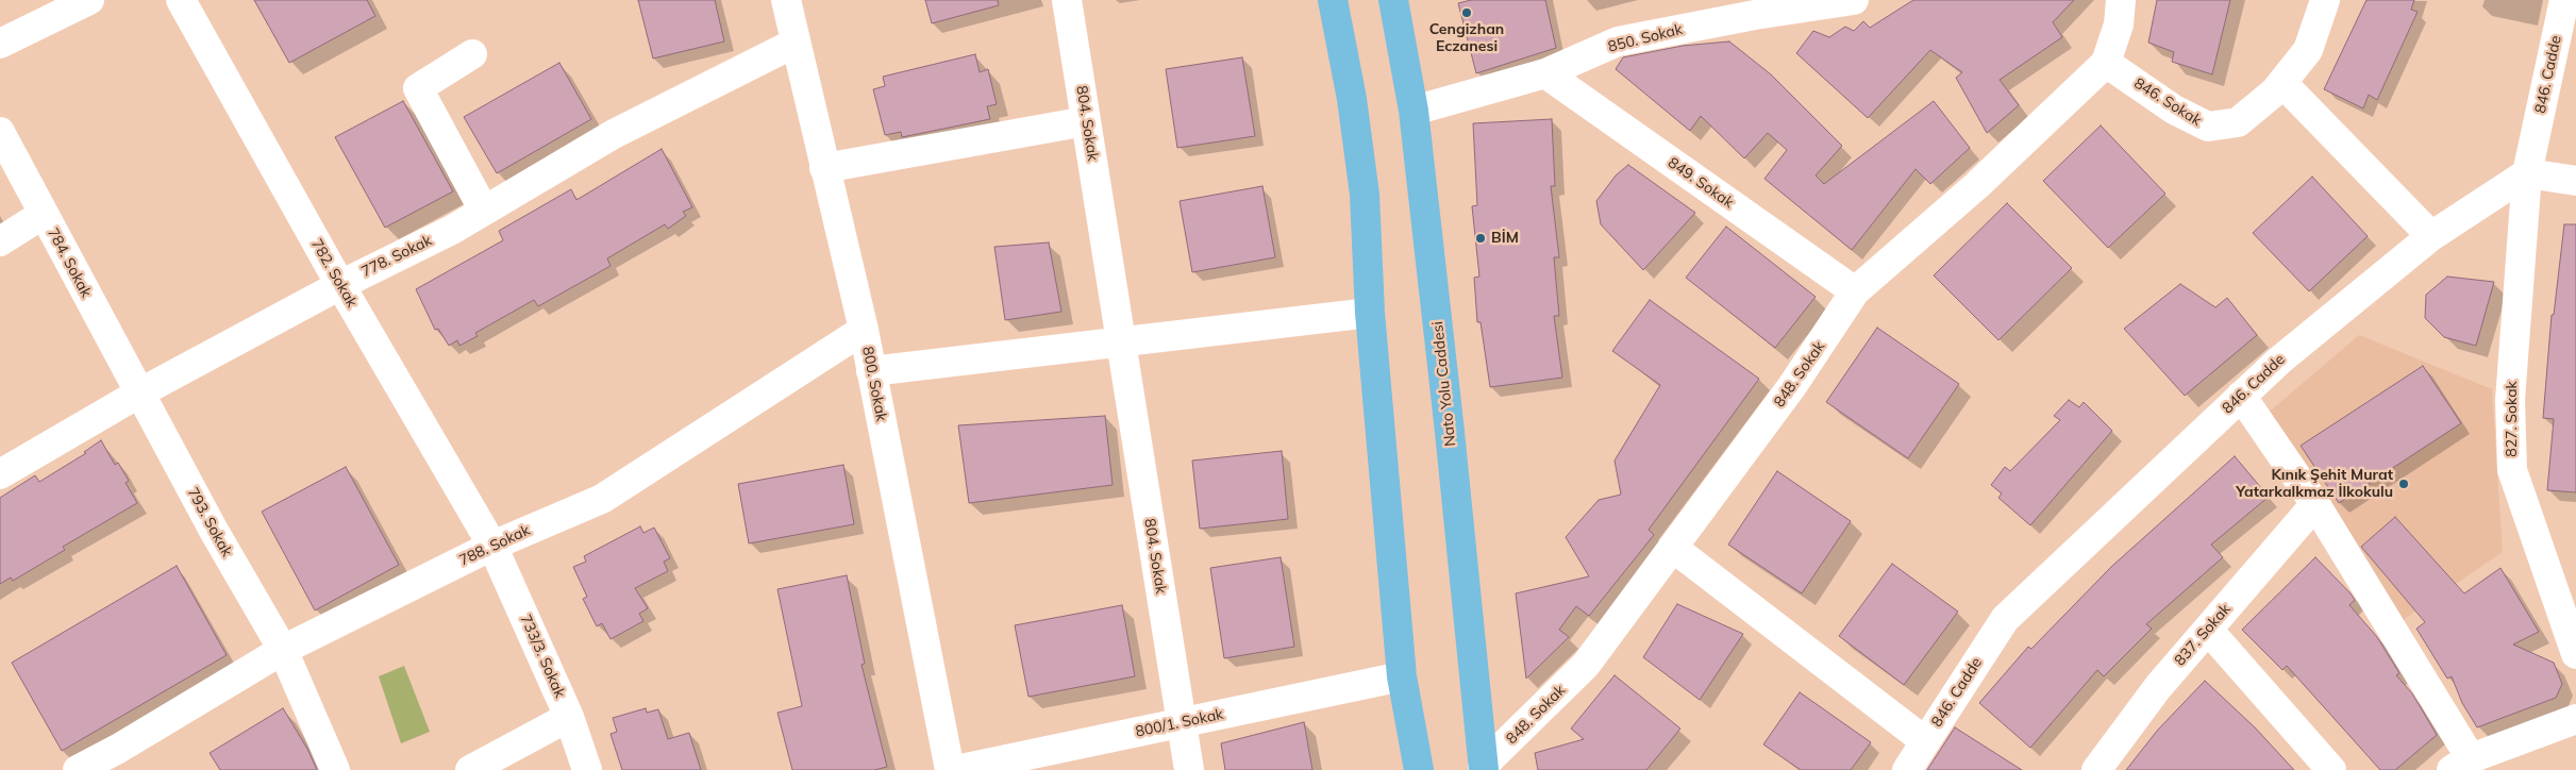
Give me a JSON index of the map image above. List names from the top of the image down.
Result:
{
  "streets": {
    "main road": ["Nato Yolu Caddesi"],
    "street": [
      "850. Sokak",
      "846. Cadde",
      "846. Sokak",
      "804. Sokak",
      "849. Sokak",
      "778. Sokak",
      "784. Sokak",
      "782. Sokak",
      "848. Sokak",
      "800. Sokak",
      "827. Sokak",
      "793. Sokak",
      "788. Sokak",
      "837. Sokak",
      "733/3. Sokak",
      "800/1. Sokak"
    ]
  },
  "crossings": [
    ["850. Sokak", "849. Sokak"],
    ["850. Sokak", "Nato Yolu Caddesi"],
    ["846. Cadde", "827. Sokak"],
    ["846. Sokak", "848. Sokak"],
    ["804. Sokak", "800/1. Sokak"],
    ["849. Sokak", "848. Sokak"],
    ["778. Sokak", "784. Sokak"],
    ["778. Sokak", "782. Sokak"],
    ["778. Sokak", "800. Sokak"],
    ["778. Sokak", "793. Sokak"],
    ["784. Sokak", "793. Sokak"],
    ["782. Sokak", "788. Sokak"],
    ["782. Sokak", "733/3. Sokak"],
    ["848. Sokak", "Nato Yolu Caddesi"],
    ["800. Sokak", "788. Sokak"],
    ["793. Sokak", "788. Sokak"],
    ["788. Sokak", "733/3. Sokak"]
  ],
  "places": ["Cengizhan Eczanesi", "BİM", "Kınık Şehit Murat Yatarkalkmaz İlkokulu"]
}
